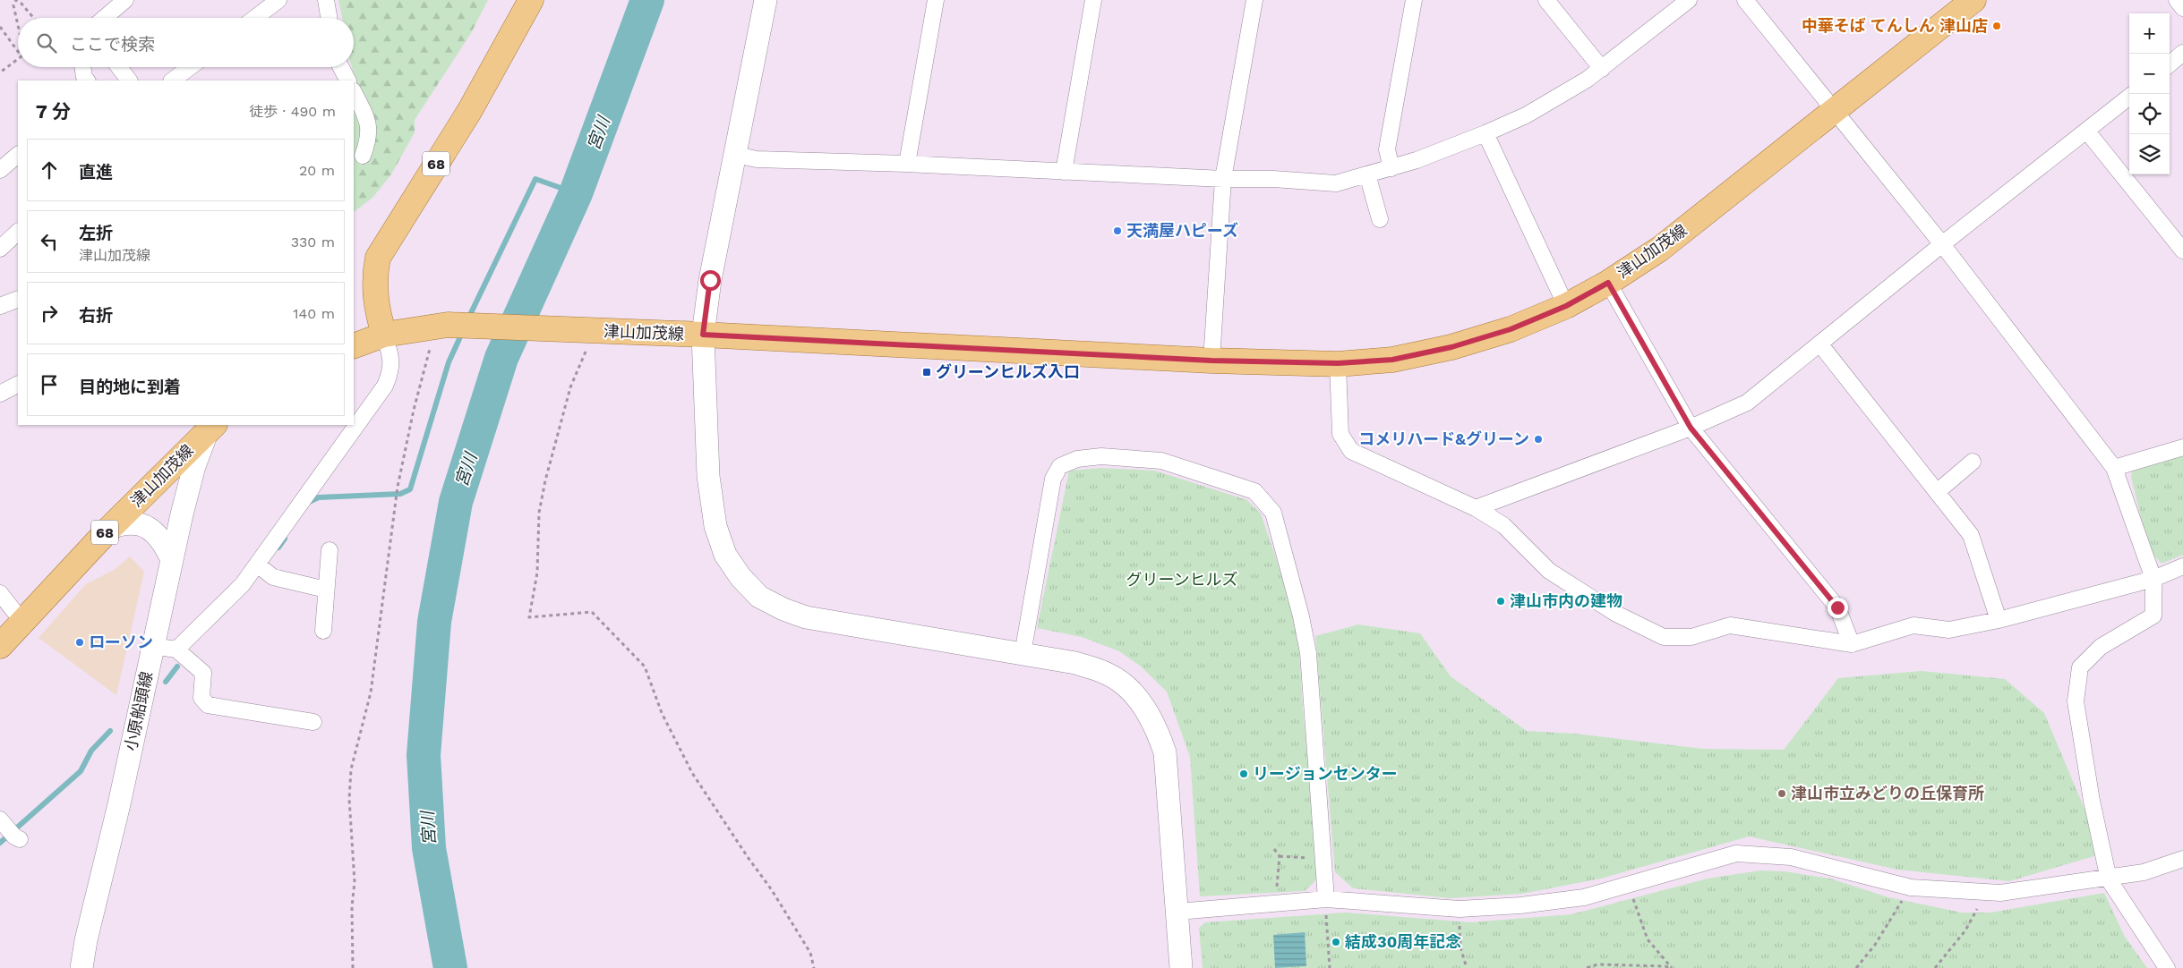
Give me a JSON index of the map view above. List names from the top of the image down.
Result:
{
  "streets": {
    "main road": ["68", "津山加茂線"],
    "street": ["小原船頭線"]
  },
  "crossings": [
    ["68", "津山加茂線"],
    ["津山加茂線", "小原船頭線"]
  ],
  "water": ["宮川"],
  "parks": ["グリーンヒルズ"],
  "places": {
    "other": [
      "中華そば てんしん 津山店",
      "天満屋ハピーズ",
      "コメリハード&グリーン",
      "津山市内の建物",
      "ローソン",
      "リージョンセンター",
      "津山市立みどりの丘保育所",
      "結成30周年記念"
    ],
    "transit": ["グリーンヒルズ入口"]
  },
  "page": {
    "map_buttons": ["+", "−"],
    "search": "ここで検索",
    "heading": ["7 分", "徒歩 · 490 m"],
    "list": [
      ["直進", "20 m"],
      ["左折", "津山加茂線", "330 m"],
      ["右折", "140 m"],
      "目的地に到着"
    ]
  }
}
